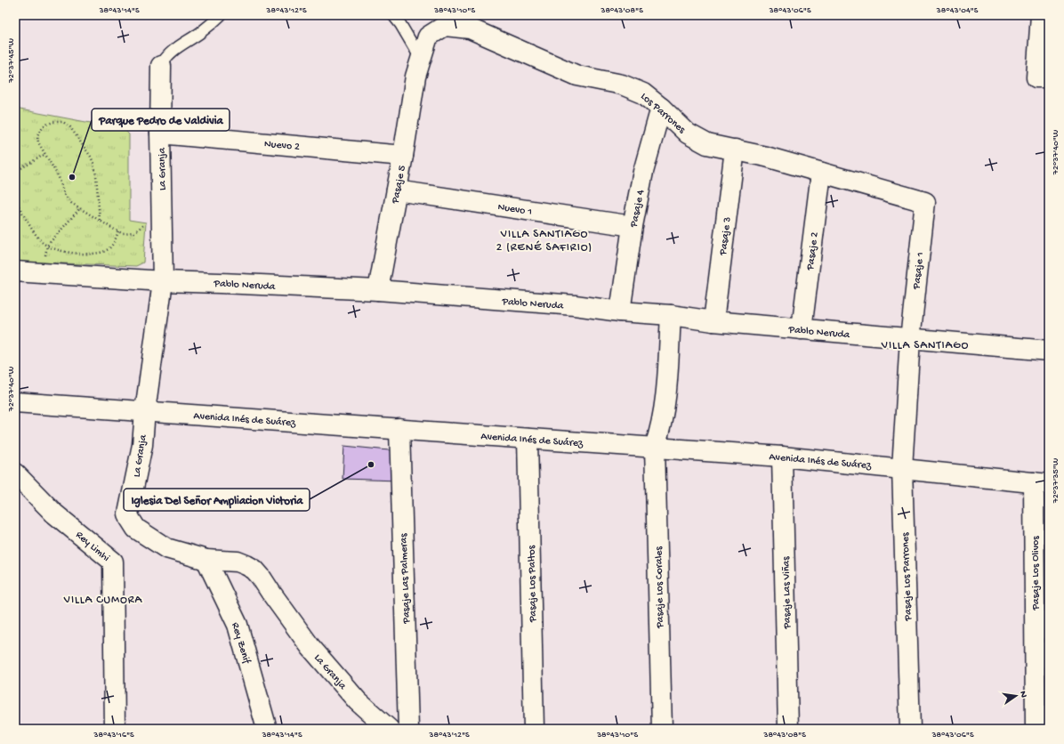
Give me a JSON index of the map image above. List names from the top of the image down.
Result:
{
  "streets": {
    "street": [
      "Los Parrones",
      "Nuevo 2",
      "La Granja",
      "Pasaje 5",
      "Nuevo 1",
      "Pasaje 4",
      "Pasaje 3",
      "Pasaje 2",
      "Pasaje 1",
      "Pablo Neruda",
      "Avenida Inés de Suárez",
      "Rey Limhi",
      "Pasaje Los Olivos",
      "Pasaje Los Parrones",
      "Pasaje Las Palmeras",
      "Pasaje Los Paltos",
      "Pasaje Los Corales",
      "Pasaje Las Viñas",
      "Rey Zenif"
    ]
  },
  "crossings": [
    ["Los Parrones", "Pasaje 5"],
    ["Los Parrones", "Pasaje 4"],
    ["Los Parrones", "Pasaje 3"],
    ["Los Parrones", "Pasaje 2"],
    ["Los Parrones", "Pasaje 1"],
    ["Nuevo 2", "La Granja"],
    ["Nuevo 2", "Pasaje 5"],
    ["La Granja", "Pablo Neruda"],
    ["La Granja", "Avenida Inés de Suárez"],
    ["La Granja", "Rey Zenif"],
    ["Pasaje 5", "Nuevo 1"],
    ["Pasaje 5", "Pablo Neruda"],
    ["Nuevo 1", "Pasaje 4"],
    ["Pasaje 4", "Pablo Neruda"],
    ["Pasaje 3", "Pablo Neruda"],
    ["Pasaje 2", "Pablo Neruda"],
    ["Pasaje 1", "Pablo Neruda"],
    ["Pasaje 1", "Pasaje Los Parrones"],
    ["Pablo Neruda", "Pasaje Los Parrones"],
    ["Pablo Neruda", "Pasaje Los Corales"],
    ["Avenida Inés de Suárez", "Pasaje Los Olivos"],
    ["Avenida Inés de Suárez", "Pasaje Los Parrones"],
    ["Avenida Inés de Suárez", "Pasaje Las Palmeras"],
    ["Avenida Inés de Suárez", "Pasaje Los Paltos"],
    ["Avenida Inés de Suárez", "Pasaje Los Corales"],
    ["Avenida Inés de Suárez", "Pasaje Las Viñas"]
  ],
  "districts": ["VILLA SANTIAGO 2 (RENÉ SAFIRIO)", "VILLA SANTIAGO", "VILLA CUMORA"],
  "places": ["Parque Pedro de Valdivia", "Iglesia Del Señor Ampliacion Victoria"],
  "north": "right",
  "coordinates": [
    "38°43'14\"S",
    "38°43'12\"S",
    "38°43'10\"S",
    "38°43'08\"S",
    "38°43'06\"S",
    "38°43'04\"S",
    "72°37'45\"W",
    "72°37'40\"W",
    "72°37'35\"W",
    "38°43'16\"S"
  ]
}
